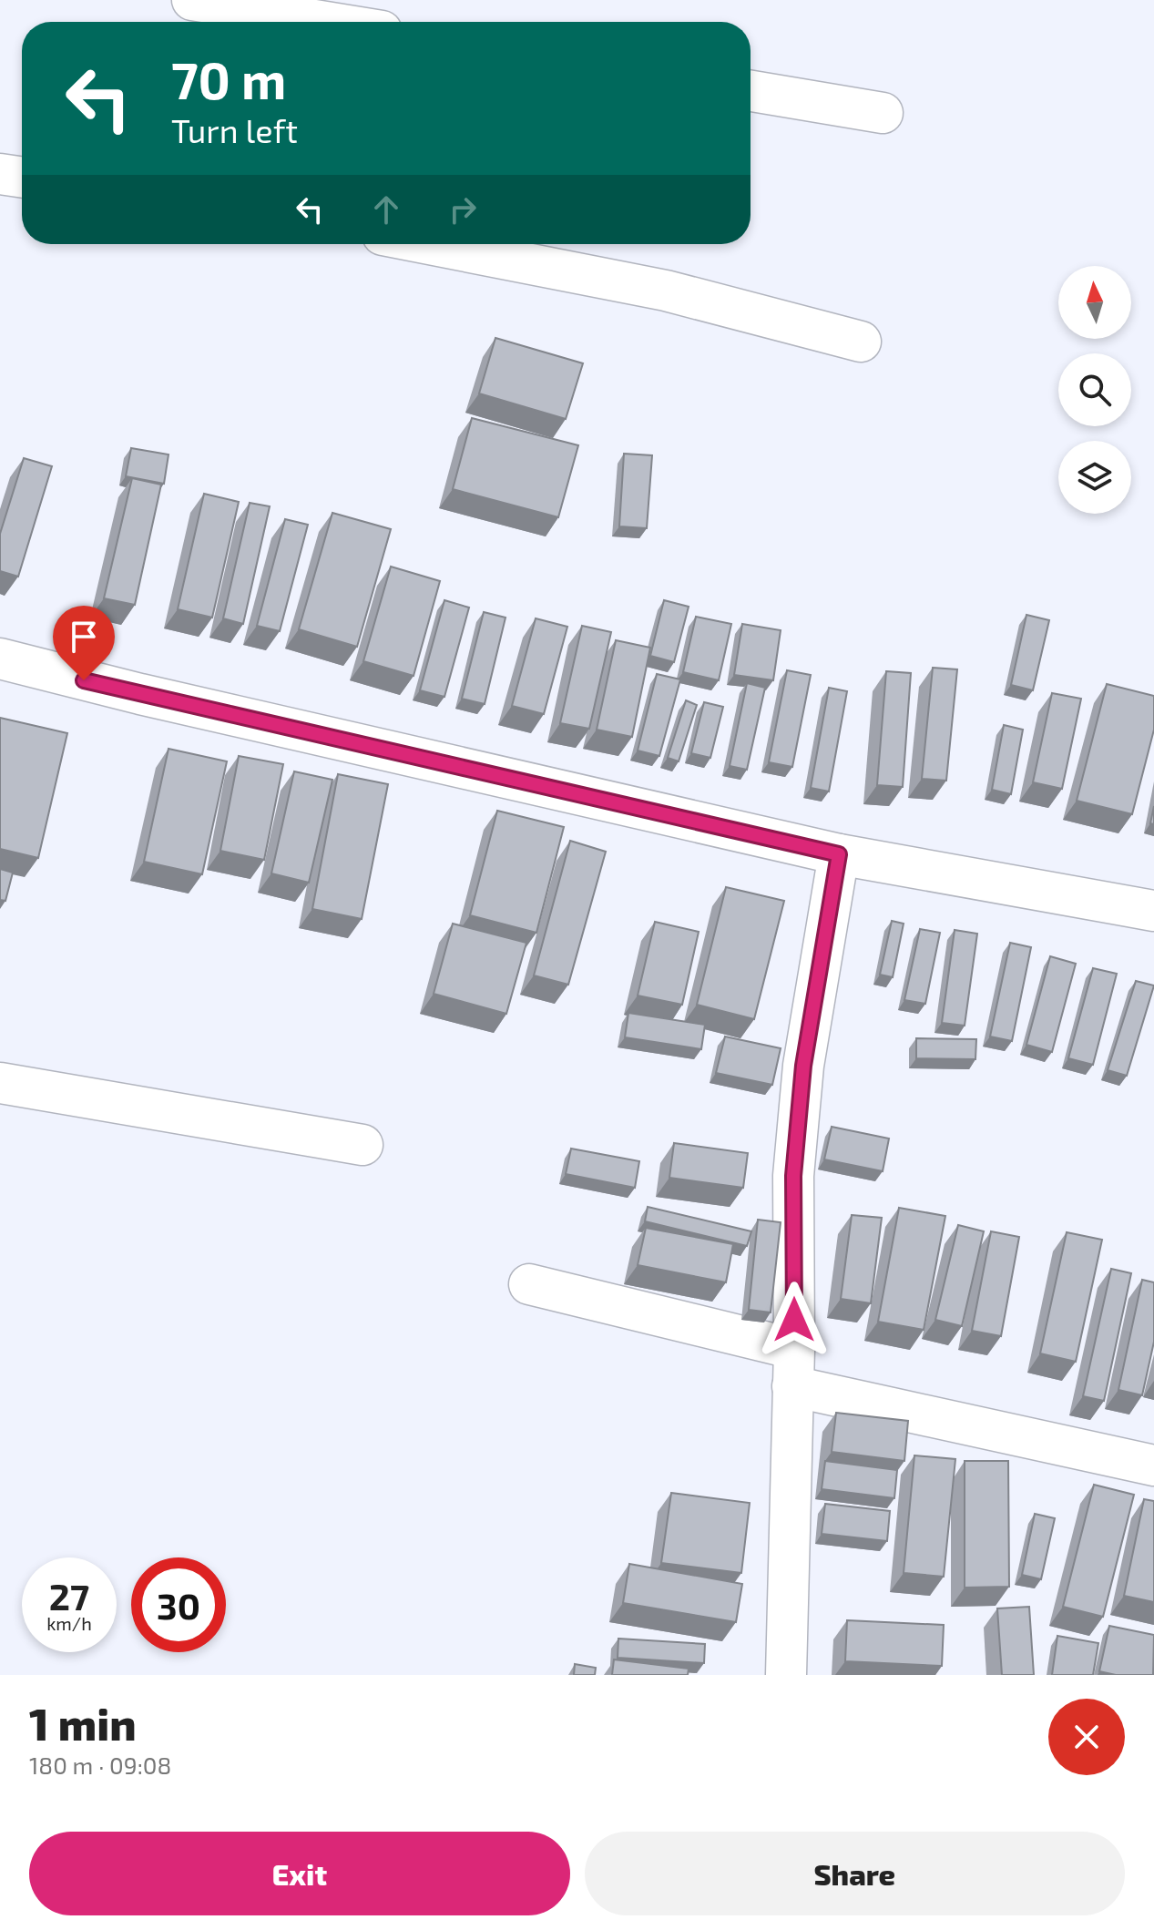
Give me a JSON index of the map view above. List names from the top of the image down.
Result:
{
  "north": "top",
  "page": {
    "turn": ["70 m", "Turn left"],
    "speed": "27 km/h",
    "limit": "30",
    "heading": ["1 min", "180 m · 09:08"],
    "buttons": ["Exit", "Share"]
  }
}
